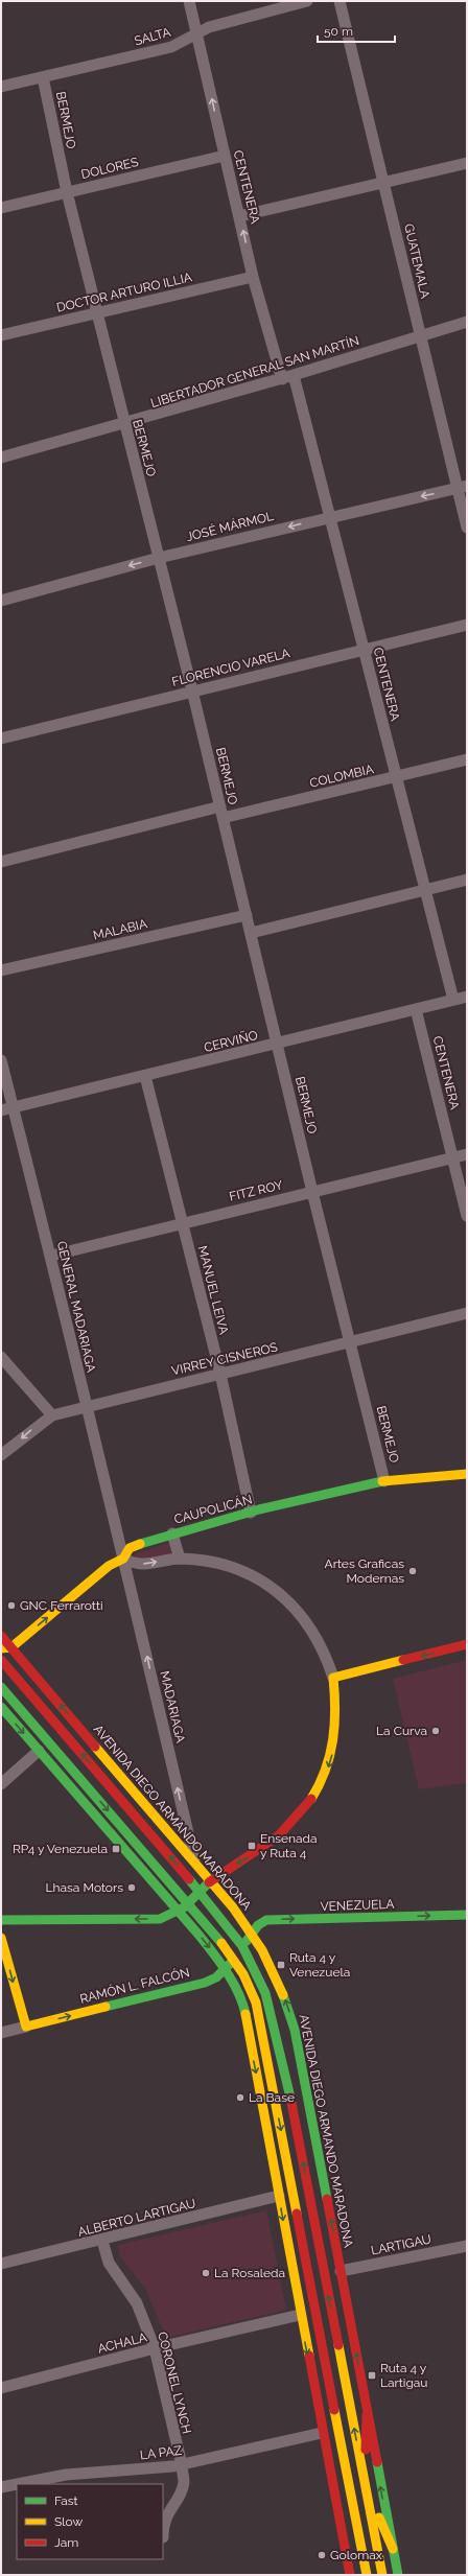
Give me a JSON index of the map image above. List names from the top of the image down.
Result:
{
  "streets": {
    "street": [
      "SALTA",
      "BERMEJO",
      "DOLORES",
      "CENTENERA",
      "GUATEMALA",
      "DOCTOR ARTURO ILLIA",
      "LIBERTADOR GENERAL SAN MARTÍN",
      "JOSÉ MÁRMOL",
      "FLORENCIO VARELA",
      "COLOMBIA",
      "MALABIA",
      "CERVIÑO",
      "FITZ ROY",
      "MANUEL LEIVA",
      "GENERAL MADARIAGA",
      "VIRREY CISNEROS",
      "CAUPOLICÁN",
      "MADARIAGA",
      "AVENIDA DIEGO ARMANDO MARADONA",
      "VENEZUELA",
      "RAMÓN L. FALCÓN",
      "ALBERTO LARTIGAU",
      "LARTIGAU",
      "ACHALA",
      "CORONEL LYNCH",
      "LA PAZ"
    ]
  },
  "crossings": [
    ["SALTA", "BERMEJO"],
    ["SALTA", "CENTENERA"],
    ["BERMEJO", "DOLORES"],
    ["BERMEJO", "DOCTOR ARTURO ILLIA"],
    ["BERMEJO", "LIBERTADOR GENERAL SAN MARTÍN"],
    ["BERMEJO", "JOSÉ MÁRMOL"],
    ["BERMEJO", "FLORENCIO VARELA"],
    ["BERMEJO", "COLOMBIA"],
    ["BERMEJO", "MALABIA"],
    ["BERMEJO", "CERVIÑO"],
    ["BERMEJO", "FITZ ROY"],
    ["BERMEJO", "VIRREY CISNEROS"],
    ["BERMEJO", "CAUPOLICÁN"],
    ["DOLORES", "CENTENERA"],
    ["CENTENERA", "DOCTOR ARTURO ILLIA"],
    ["CENTENERA", "LIBERTADOR GENERAL SAN MARTÍN"],
    ["CENTENERA", "JOSÉ MÁRMOL"],
    ["CENTENERA", "FLORENCIO VARELA"],
    ["CENTENERA", "COLOMBIA"],
    ["CENTENERA", "CERVIÑO"],
    ["CENTENERA", "FITZ ROY"],
    ["GUATEMALA", "LIBERTADOR GENERAL SAN MARTÍN"],
    ["GUATEMALA", "JOSÉ MÁRMOL"],
    ["CERVIÑO", "MANUEL LEIVA"],
    ["CERVIÑO", "GENERAL MADARIAGA"],
    ["FITZ ROY", "MANUEL LEIVA"],
    ["FITZ ROY", "GENERAL MADARIAGA"],
    ["MANUEL LEIVA", "VIRREY CISNEROS"],
    ["MANUEL LEIVA", "CAUPOLICÁN"],
    ["GENERAL MADARIAGA", "VIRREY CISNEROS"],
    ["GENERAL MADARIAGA", "CAUPOLICÁN"],
    ["GENERAL MADARIAGA", "MADARIAGA"],
    ["CAUPOLICÁN", "MADARIAGA"],
    ["CAUPOLICÁN", "AVENIDA DIEGO ARMANDO MARADONA"],
    ["MADARIAGA", "AVENIDA DIEGO ARMANDO MARADONA"],
    ["AVENIDA DIEGO ARMANDO MARADONA", "VENEZUELA"],
    ["AVENIDA DIEGO ARMANDO MARADONA", "RAMÓN L. FALCÓN"],
    ["AVENIDA DIEGO ARMANDO MARADONA", "LARTIGAU"],
    ["VENEZUELA", "RAMÓN L. FALCÓN"],
    ["ALBERTO LARTIGAU", "CORONEL LYNCH"],
    ["ACHALA", "CORONEL LYNCH"],
    ["CORONEL LYNCH", "LA PAZ"]
  ],
  "one_way": ["JOSÉ MÁRMOL", "MADARIAGA", "VENEZUELA"],
  "places": {
    "other": [
      "Artes Graficas Modernas",
      "GNC Ferrarotti",
      "La Curva",
      "Lhasa Motors",
      "La Base",
      "La Rosaleda",
      "Golomax"
    ],
    "transit": [
      "Ensenada y Ruta 4",
      "RP4 y Venezuela",
      "Ruta 4 y Venezuela",
      "Ruta 4 y Lartigau"
    ]
  },
  "legend": ["Fast", "Slow", "Jam"],
  "scale_bar": "50 m"
}
